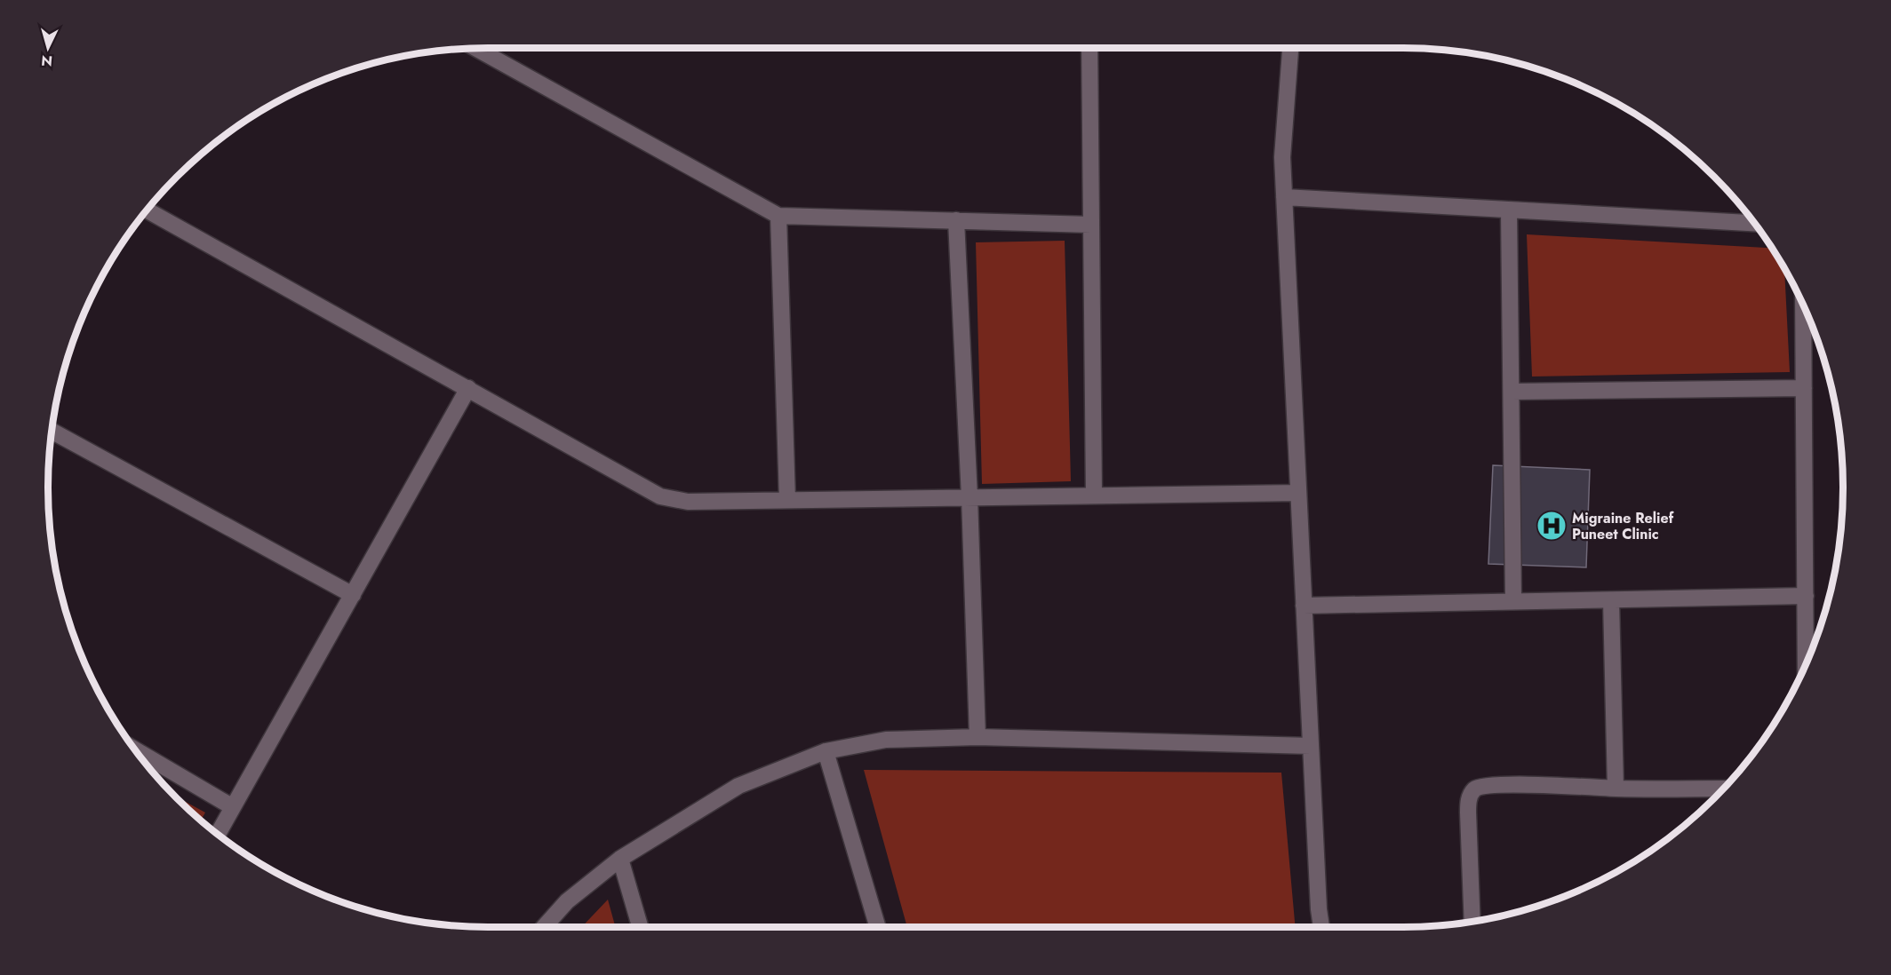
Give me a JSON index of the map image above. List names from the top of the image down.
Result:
{
  "places": {
    "hospital": ["Migraine Relief Puneet Clinic"]
  },
  "north": "bottom"
}
